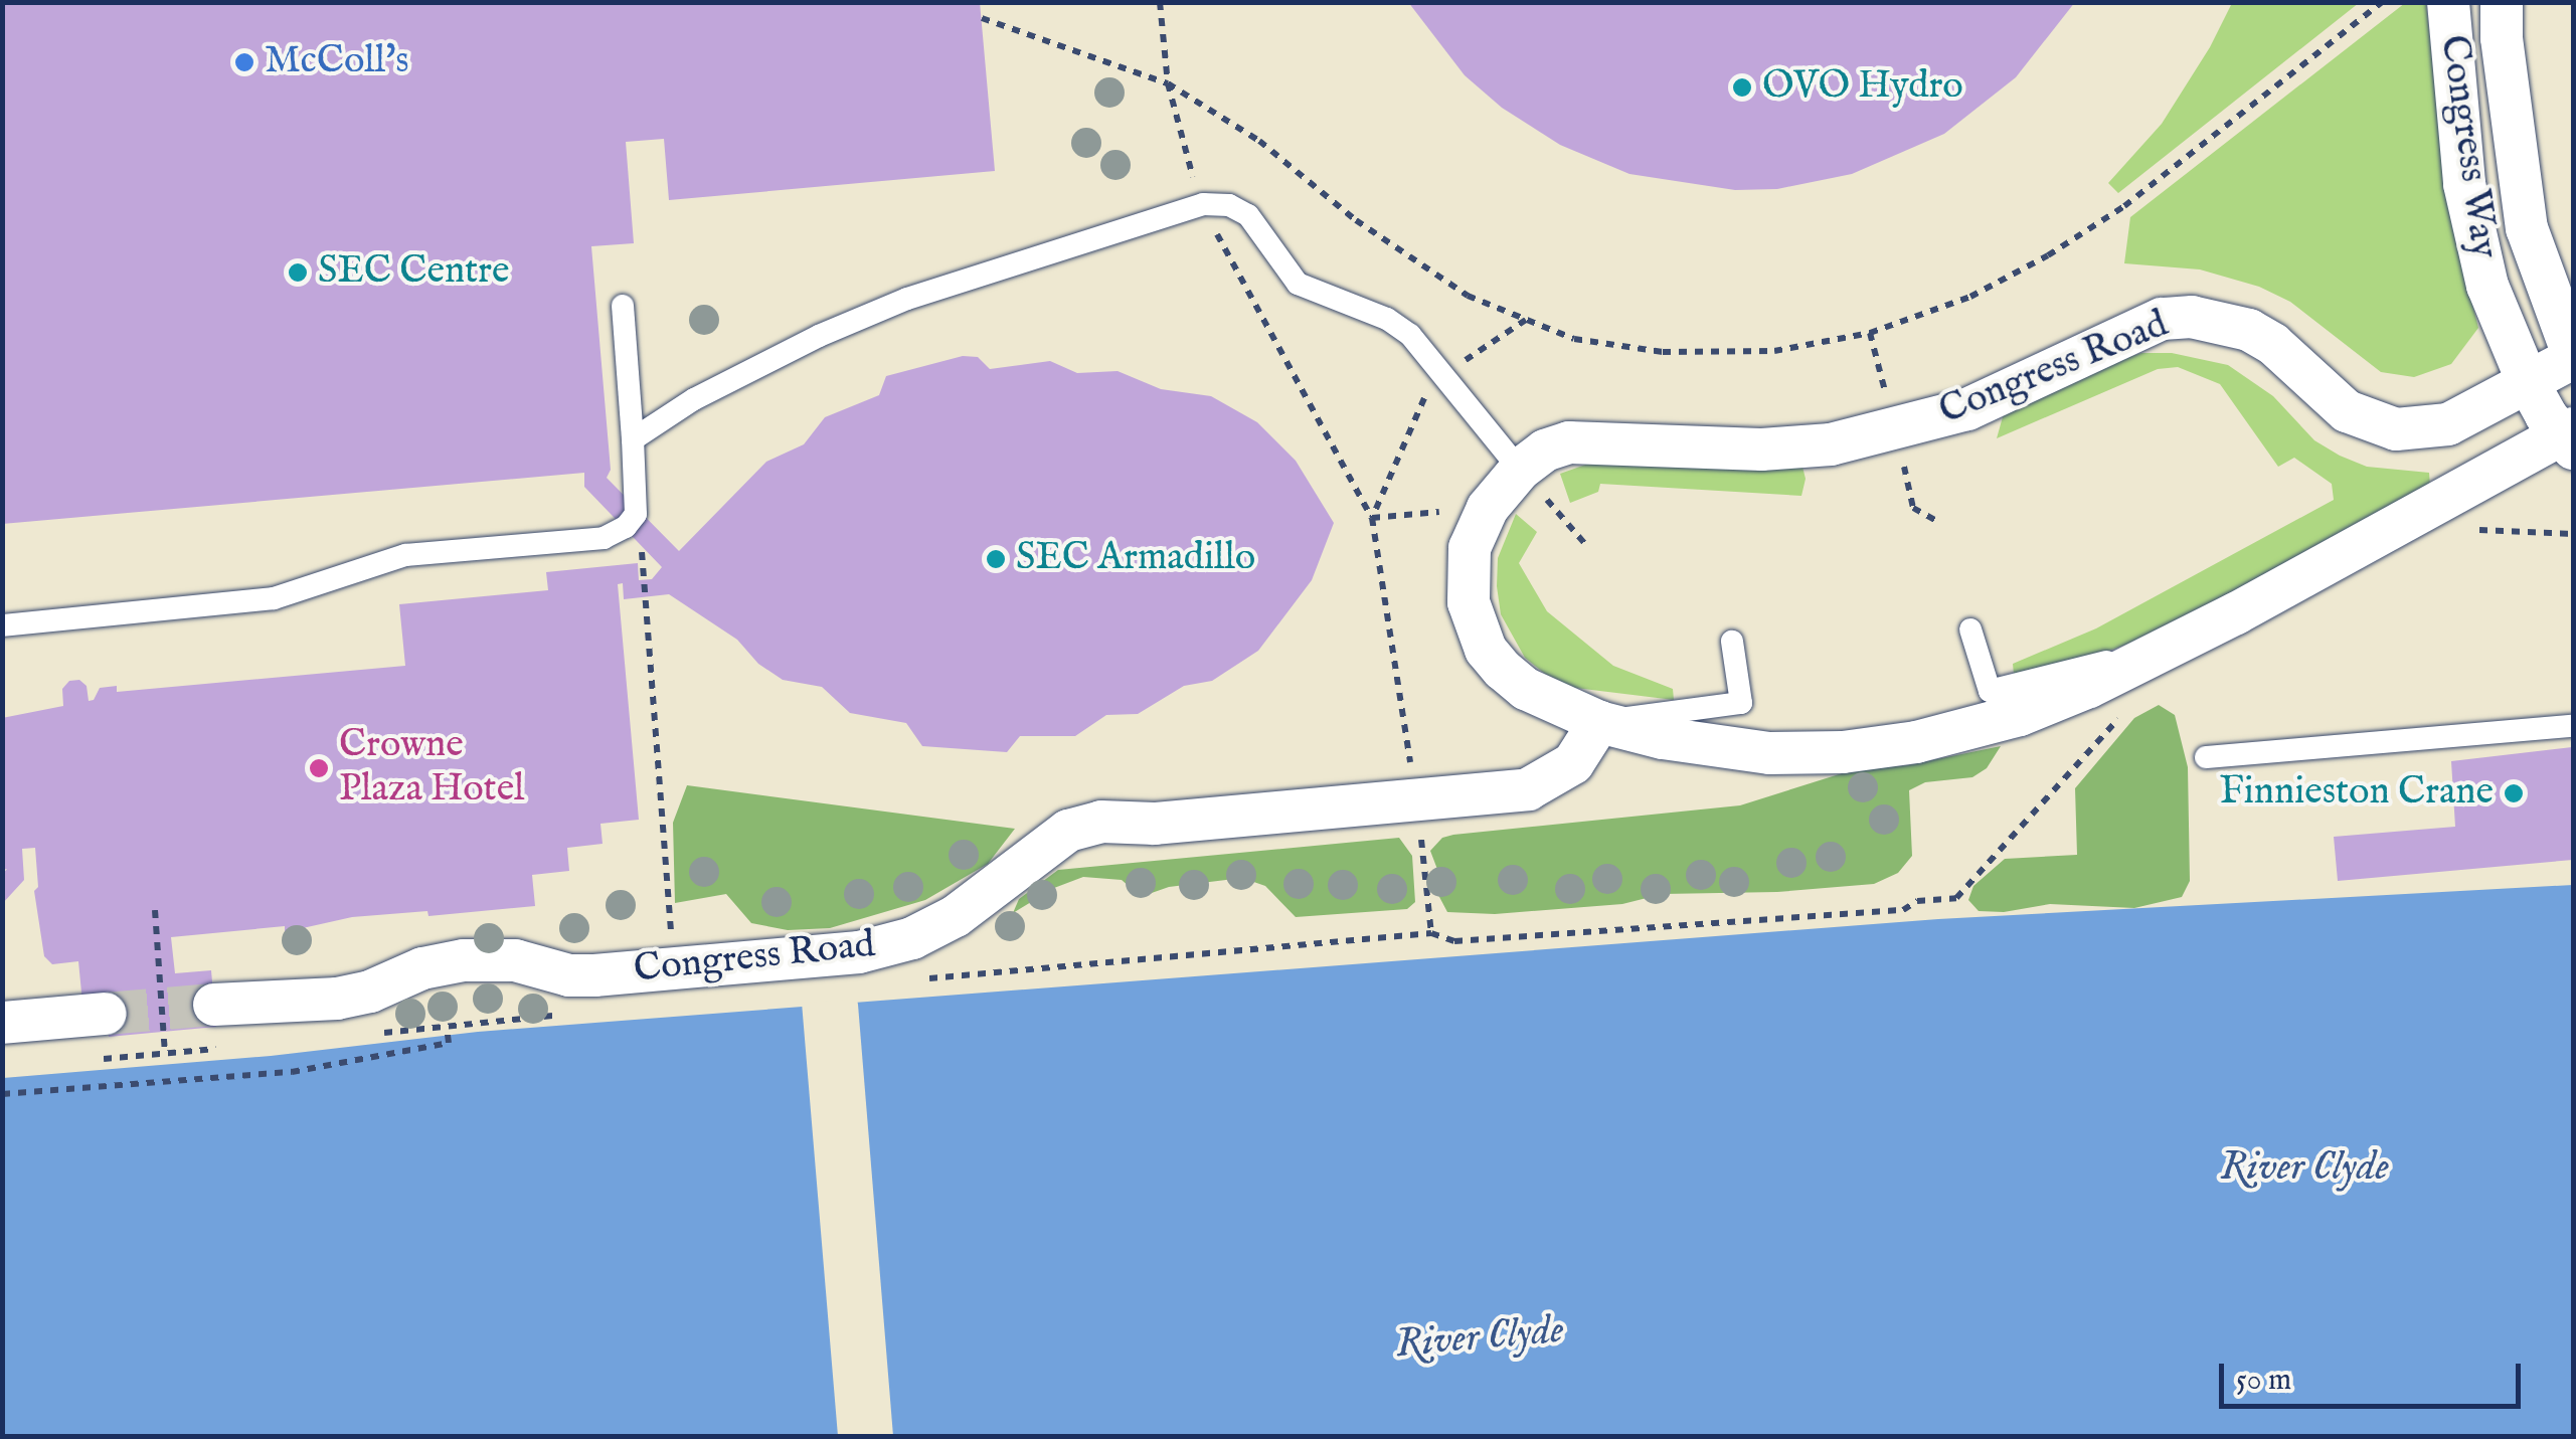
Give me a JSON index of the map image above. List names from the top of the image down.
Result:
{
  "streets": {
    "street": ["Congress Way", "Congress Road"]
  },
  "crossings": [
    ["Congress Way", "Congress Road"]
  ],
  "water": ["River Clyde"],
  "places": [
    "McColl's",
    "OVO Hydro",
    "SEC Centre",
    "SEC Armadillo",
    "Crowne Plaza Hotel",
    "Finnieston Crane"
  ],
  "scale_bar": "50 m"
}
